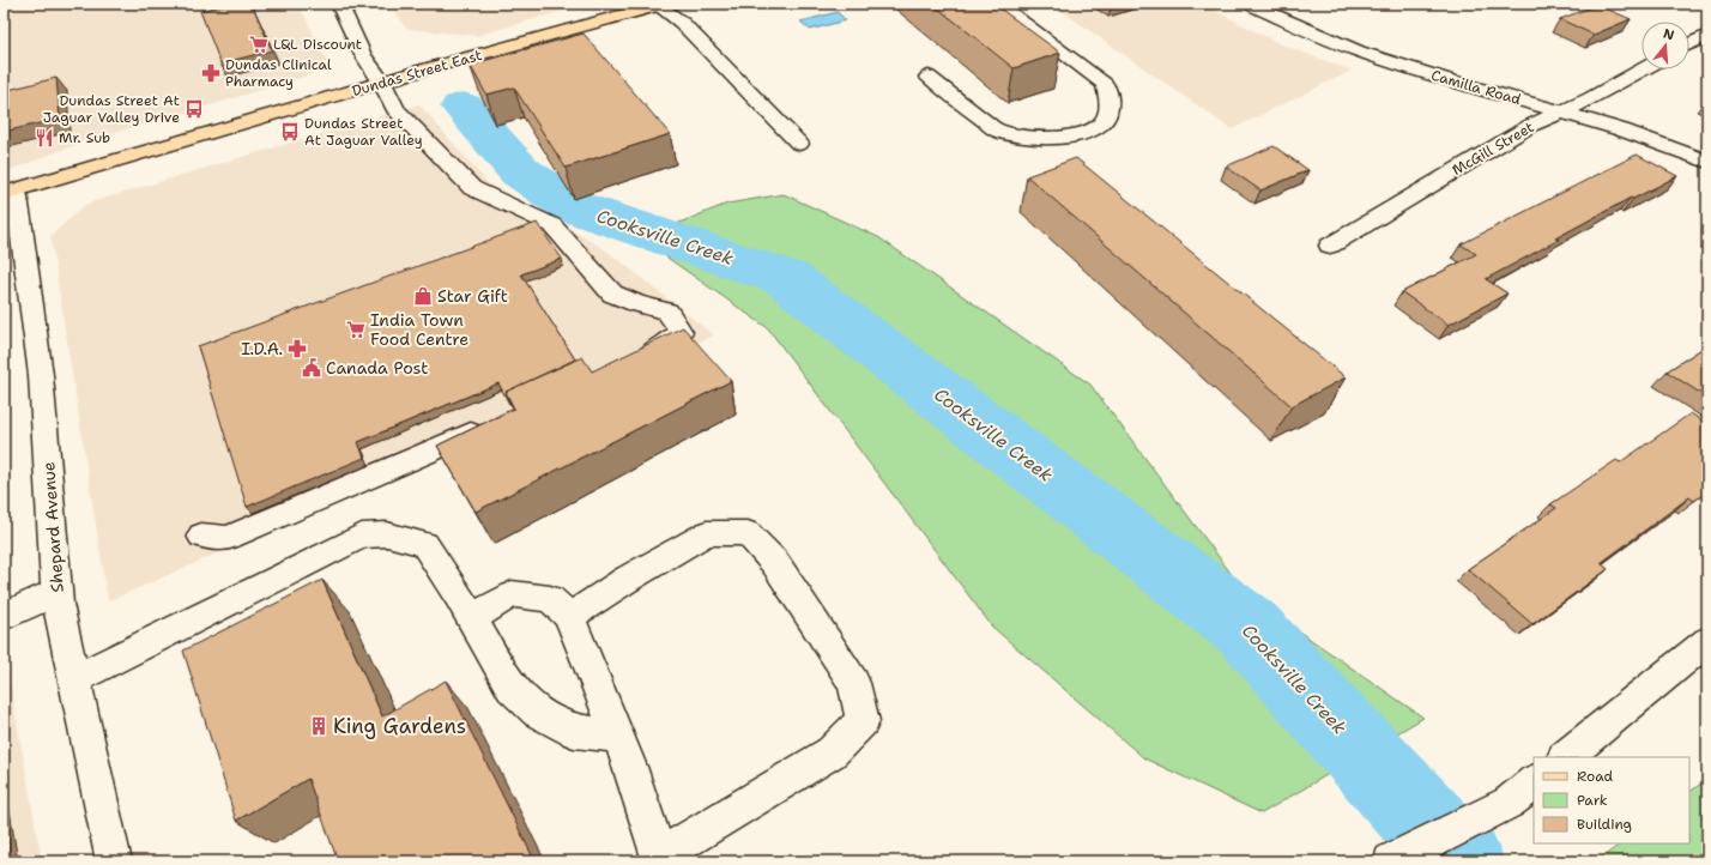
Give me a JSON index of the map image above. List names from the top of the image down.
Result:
{
  "streets": {
    "main road": ["Dundas Street East"],
    "street": ["Camilla Road", "McGill Street", "Shepard Avenue"]
  },
  "crossings": [
    ["Dundas Street East", "Shepard Avenue"],
    ["Camilla Road", "McGill Street"]
  ],
  "water": ["Cooksville Creek"],
  "places": {
    "supermarket": ["L&L Discount", "India Town Food Centre"],
    "pharmacy": ["Dundas Clinical Pharmacy", "I.D.A."],
    "bus stop": ["Dundas Street At Jaguar Valley Drive", "Dundas Street At Jaguar Valley"],
    "restaurant": ["Mr. Sub"],
    "shop": ["Star Gift"],
    "public building": ["Canada Post"],
    "building": ["King Gardens"]
  },
  "legend": ["Road", "Park", "Building"],
  "north": "top"
}
